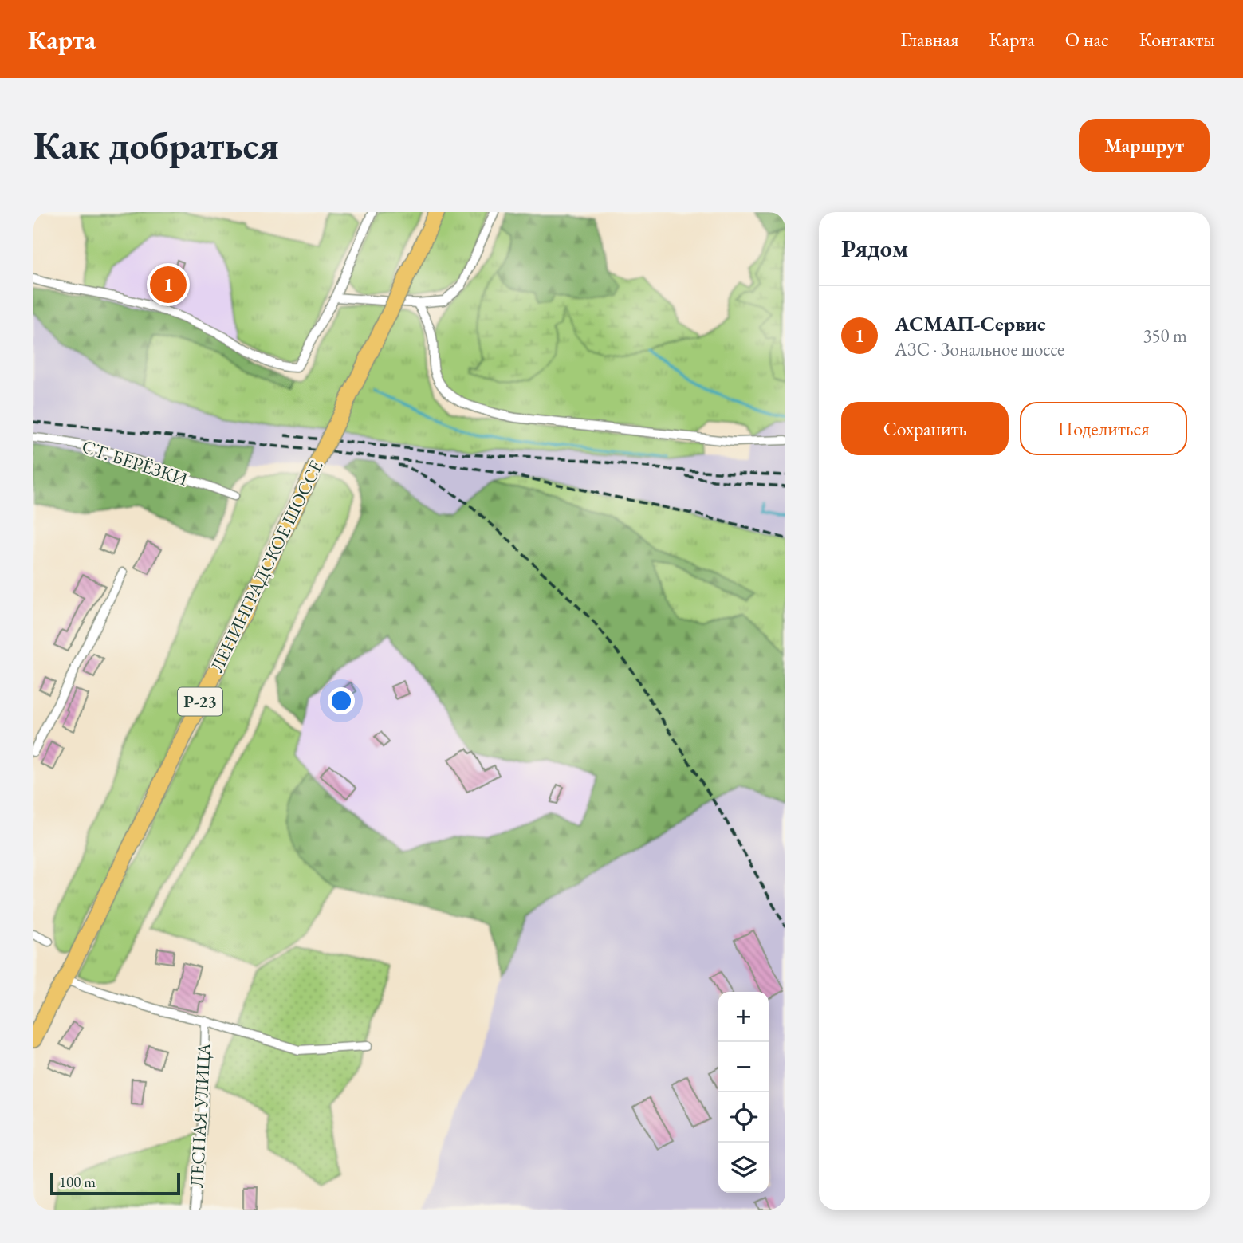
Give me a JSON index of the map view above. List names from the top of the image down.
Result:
{
  "streets": {
    "highway": ["ЛЕНИНГРАДСКОЕ ШОССЕ", "Р-23"],
    "street": ["СТ. БЕРЁЗКИ", "ЛЕСНАЯ УЛИЦА"]
  },
  "scale_bar": "100 m",
  "page": {
    "header": "Карта",
    "nav": [
      "Главная",
      "Карта",
      "О нас",
      "Контакты"
    ],
    "buttons": [
      "Маршрут",
      ["Сохранить", "Поделиться"]
    ],
    "title": "Как добраться",
    "heading": "Рядом",
    "pins": "1",
    "list": [
      {
        "mark": "1",
        "name": "АСМАП-Сервис",
        "note": "АЗС · Зональное шоссе",
        "value": "350 m"
      }
    ],
    "map_buttons": ["+", "−"],
    "scale": "100 m"
  }
}
